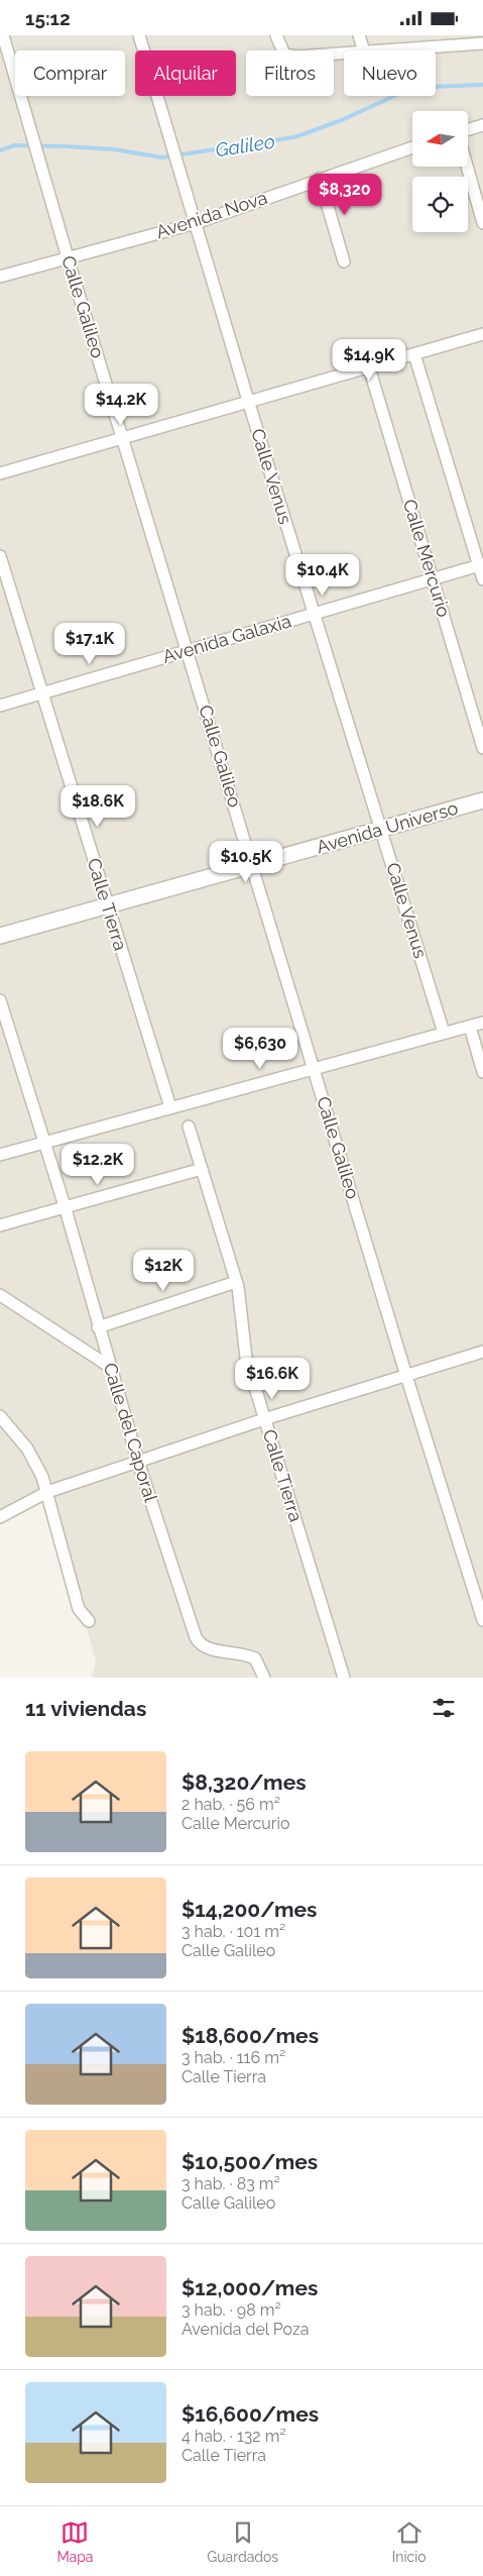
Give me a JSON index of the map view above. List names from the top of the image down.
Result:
{
  "streets": {
    "street": [
      "Avenida Nova",
      "Calle Galileo",
      "Calle Venus",
      "Calle Mercurio",
      "Avenida Galaxia",
      "Avenida Universo",
      "Calle Tierra",
      "Calle del Caporal"
    ]
  },
  "crossings": [
    ["Avenida Nova", "Calle Galileo"],
    ["Avenida Nova", "Calle Venus"],
    ["Calle Galileo", "Avenida Galaxia"],
    ["Calle Galileo", "Avenida Universo"],
    ["Calle Venus", "Avenida Galaxia"],
    ["Calle Venus", "Avenida Universo"],
    ["Calle Mercurio", "Avenida Galaxia"],
    ["Avenida Galaxia", "Calle Tierra"],
    ["Avenida Universo", "Calle Tierra"]
  ],
  "water": ["Galileo"],
  "north": "left",
  "page": {
    "status": "15:12",
    "chip": [
      "Comprar",
      "Alquilar",
      "Filtros",
      "Nuevo"
    ],
    "price": [
      "$8,320",
      "$14.9K",
      "$14.2K",
      "$10.4K",
      "$17.1K",
      "$18.6K",
      "$10.5K",
      "$6,630",
      "$12.2K",
      "$12K",
      "$16.6K"
    ],
    "heading": "11 viviendas",
    "list": [
      {
        "name": "$8,320/mes",
        "note": "2 hab. · 56 m² · Calle Mercurio"
      },
      {
        "name": "$14,200/mes",
        "note": "3 hab. · 101 m² · Calle Galileo"
      },
      {
        "name": "$18,600/mes",
        "note": "3 hab. · 116 m² · Calle Tierra"
      },
      {
        "name": "$10,500/mes",
        "note": "3 hab. · 83 m² · Calle Galileo"
      },
      {
        "name": "$12,000/mes",
        "note": "3 hab. · 98 m² · Avenida del Poza"
      },
      {
        "name": "$16,600/mes",
        "note": "4 hab. · 132 m² · Calle Tierra"
      }
    ],
    "tabs": ["Mapa", "Guardados", "Inicio"]
  }
}
